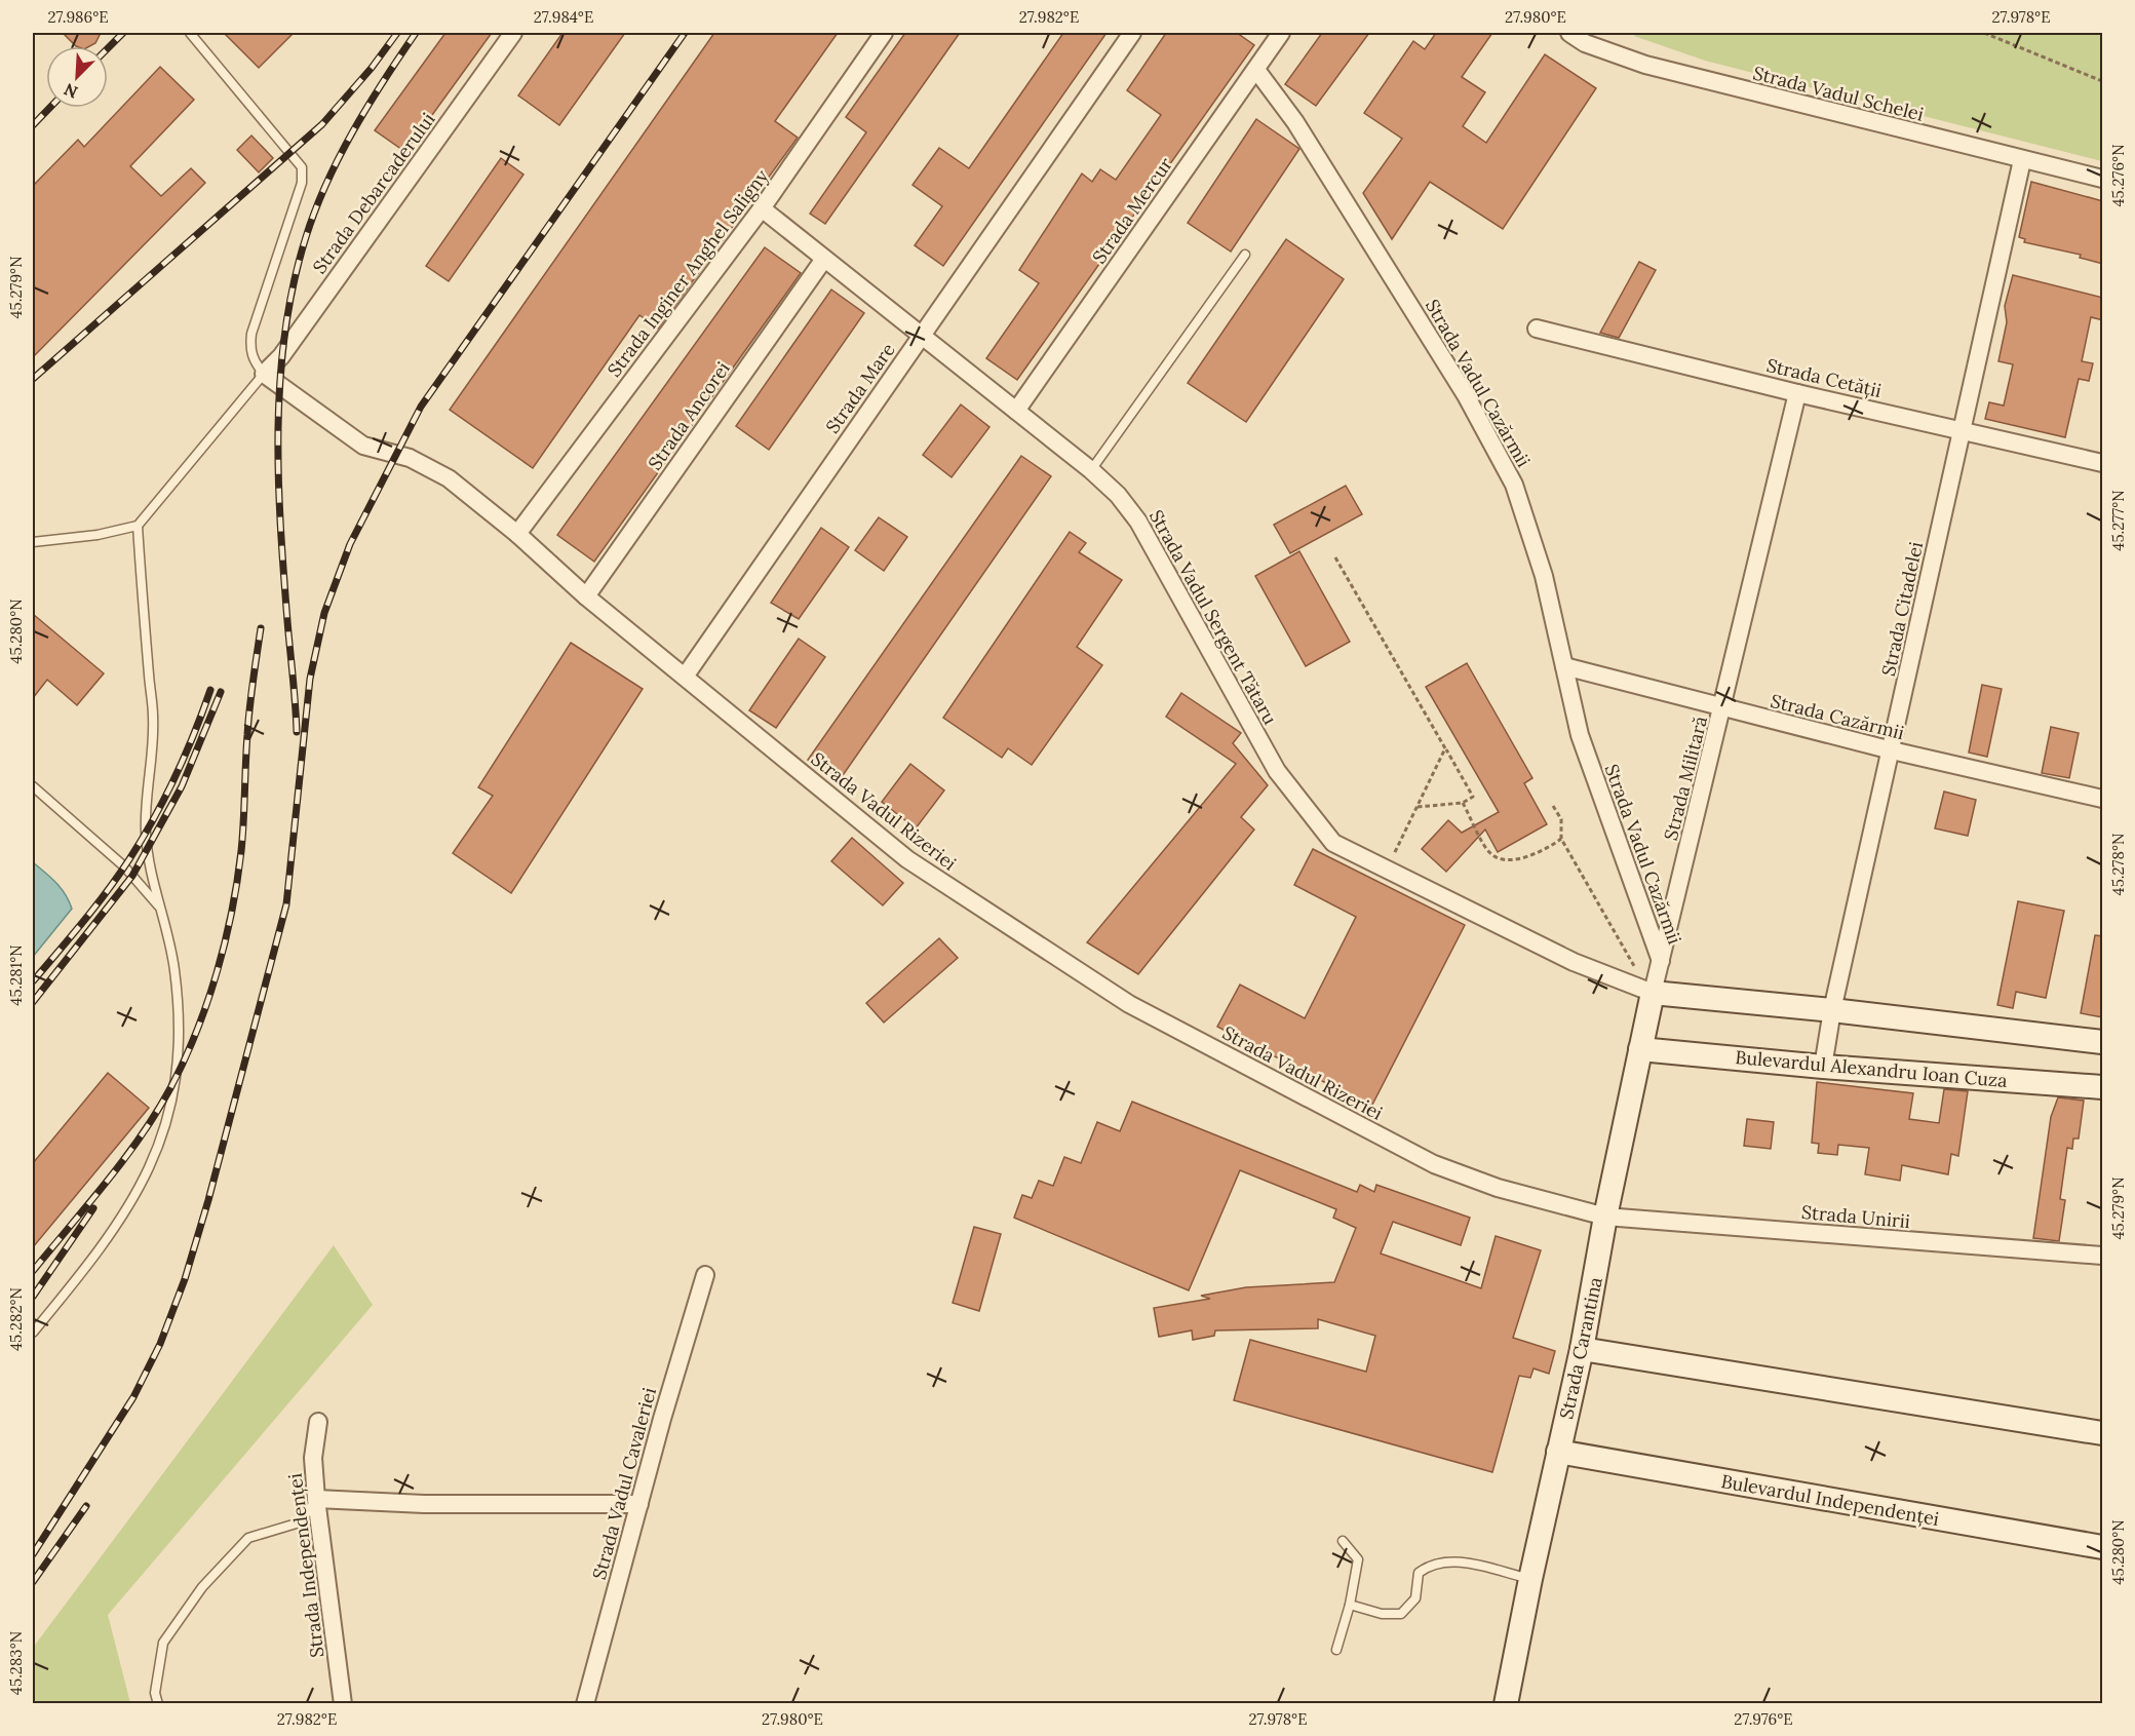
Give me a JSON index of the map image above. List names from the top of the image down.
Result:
{
  "streets": {
    "main road": ["Bulevardul Alexandru Ioan Cuza", "Strada Carantina", "Bulevardul Independenței"],
    "street": [
      "Strada Vadul Schelei",
      "Strada Debarcaderului",
      "Strada Mercur",
      "Strada Inginer Anghel Saligny",
      "Strada Cetății",
      "Strada Vadul Cazărmii",
      "Strada Mare",
      "Strada Ancorei",
      "Strada Citadelei",
      "Strada Vadul Sergent Tătaru",
      "Strada Cazărmii",
      "Strada Militară",
      "Strada Vadul Rizeriei",
      "Strada Unirii",
      "Strada Vadul Cavaleriei",
      "Strada Independenței"
    ]
  },
  "crossings": [
    ["Strada Vadul Schelei", "Strada Citadelei"],
    ["Strada Debarcaderului", "Strada Vadul Rizeriei"],
    ["Strada Mercur", "Strada Vadul Cazărmii"],
    ["Strada Mercur", "Strada Vadul Sergent Tătaru"],
    ["Strada Inginer Anghel Saligny", "Strada Vadul Sergent Tătaru"],
    ["Strada Inginer Anghel Saligny", "Strada Vadul Rizeriei"],
    ["Strada Cetății", "Strada Citadelei"],
    ["Strada Cetății", "Strada Militară"],
    ["Strada Vadul Cazărmii", "Strada Cazărmii"],
    ["Strada Vadul Cazărmii", "Strada Militară"],
    ["Strada Mare", "Strada Vadul Sergent Tătaru"],
    ["Strada Mare", "Strada Vadul Rizeriei"],
    ["Strada Ancorei", "Strada Vadul Sergent Tătaru"],
    ["Strada Ancorei", "Strada Vadul Rizeriei"],
    ["Strada Citadelei", "Strada Cazărmii"],
    ["Strada Citadelei", "Bulevardul Alexandru Ioan Cuza"],
    ["Strada Vadul Sergent Tătaru", "Strada Militară"],
    ["Strada Vadul Sergent Tătaru", "Strada Carantina"],
    ["Strada Cazărmii", "Strada Militară"],
    ["Strada Militară", "Strada Carantina"],
    ["Strada Vadul Rizeriei", "Strada Unirii"],
    ["Strada Vadul Rizeriei", "Strada Carantina"],
    ["Bulevardul Alexandru Ioan Cuza", "Strada Carantina"],
    ["Strada Unirii", "Strada Carantina"],
    ["Strada Carantina", "Bulevardul Independenței"]
  ],
  "north": "bottom left",
  "coordinates": [
    "27.986°E",
    "27.984°E",
    "27.982°E",
    "27.980°E",
    "27.978°E",
    "45.276°N",
    "45.279°N",
    "45.277°N",
    "45.280°N",
    "45.278°N",
    "45.281°N",
    "45.282°N",
    "45.283°N",
    "27.976°E"
  ]
}
